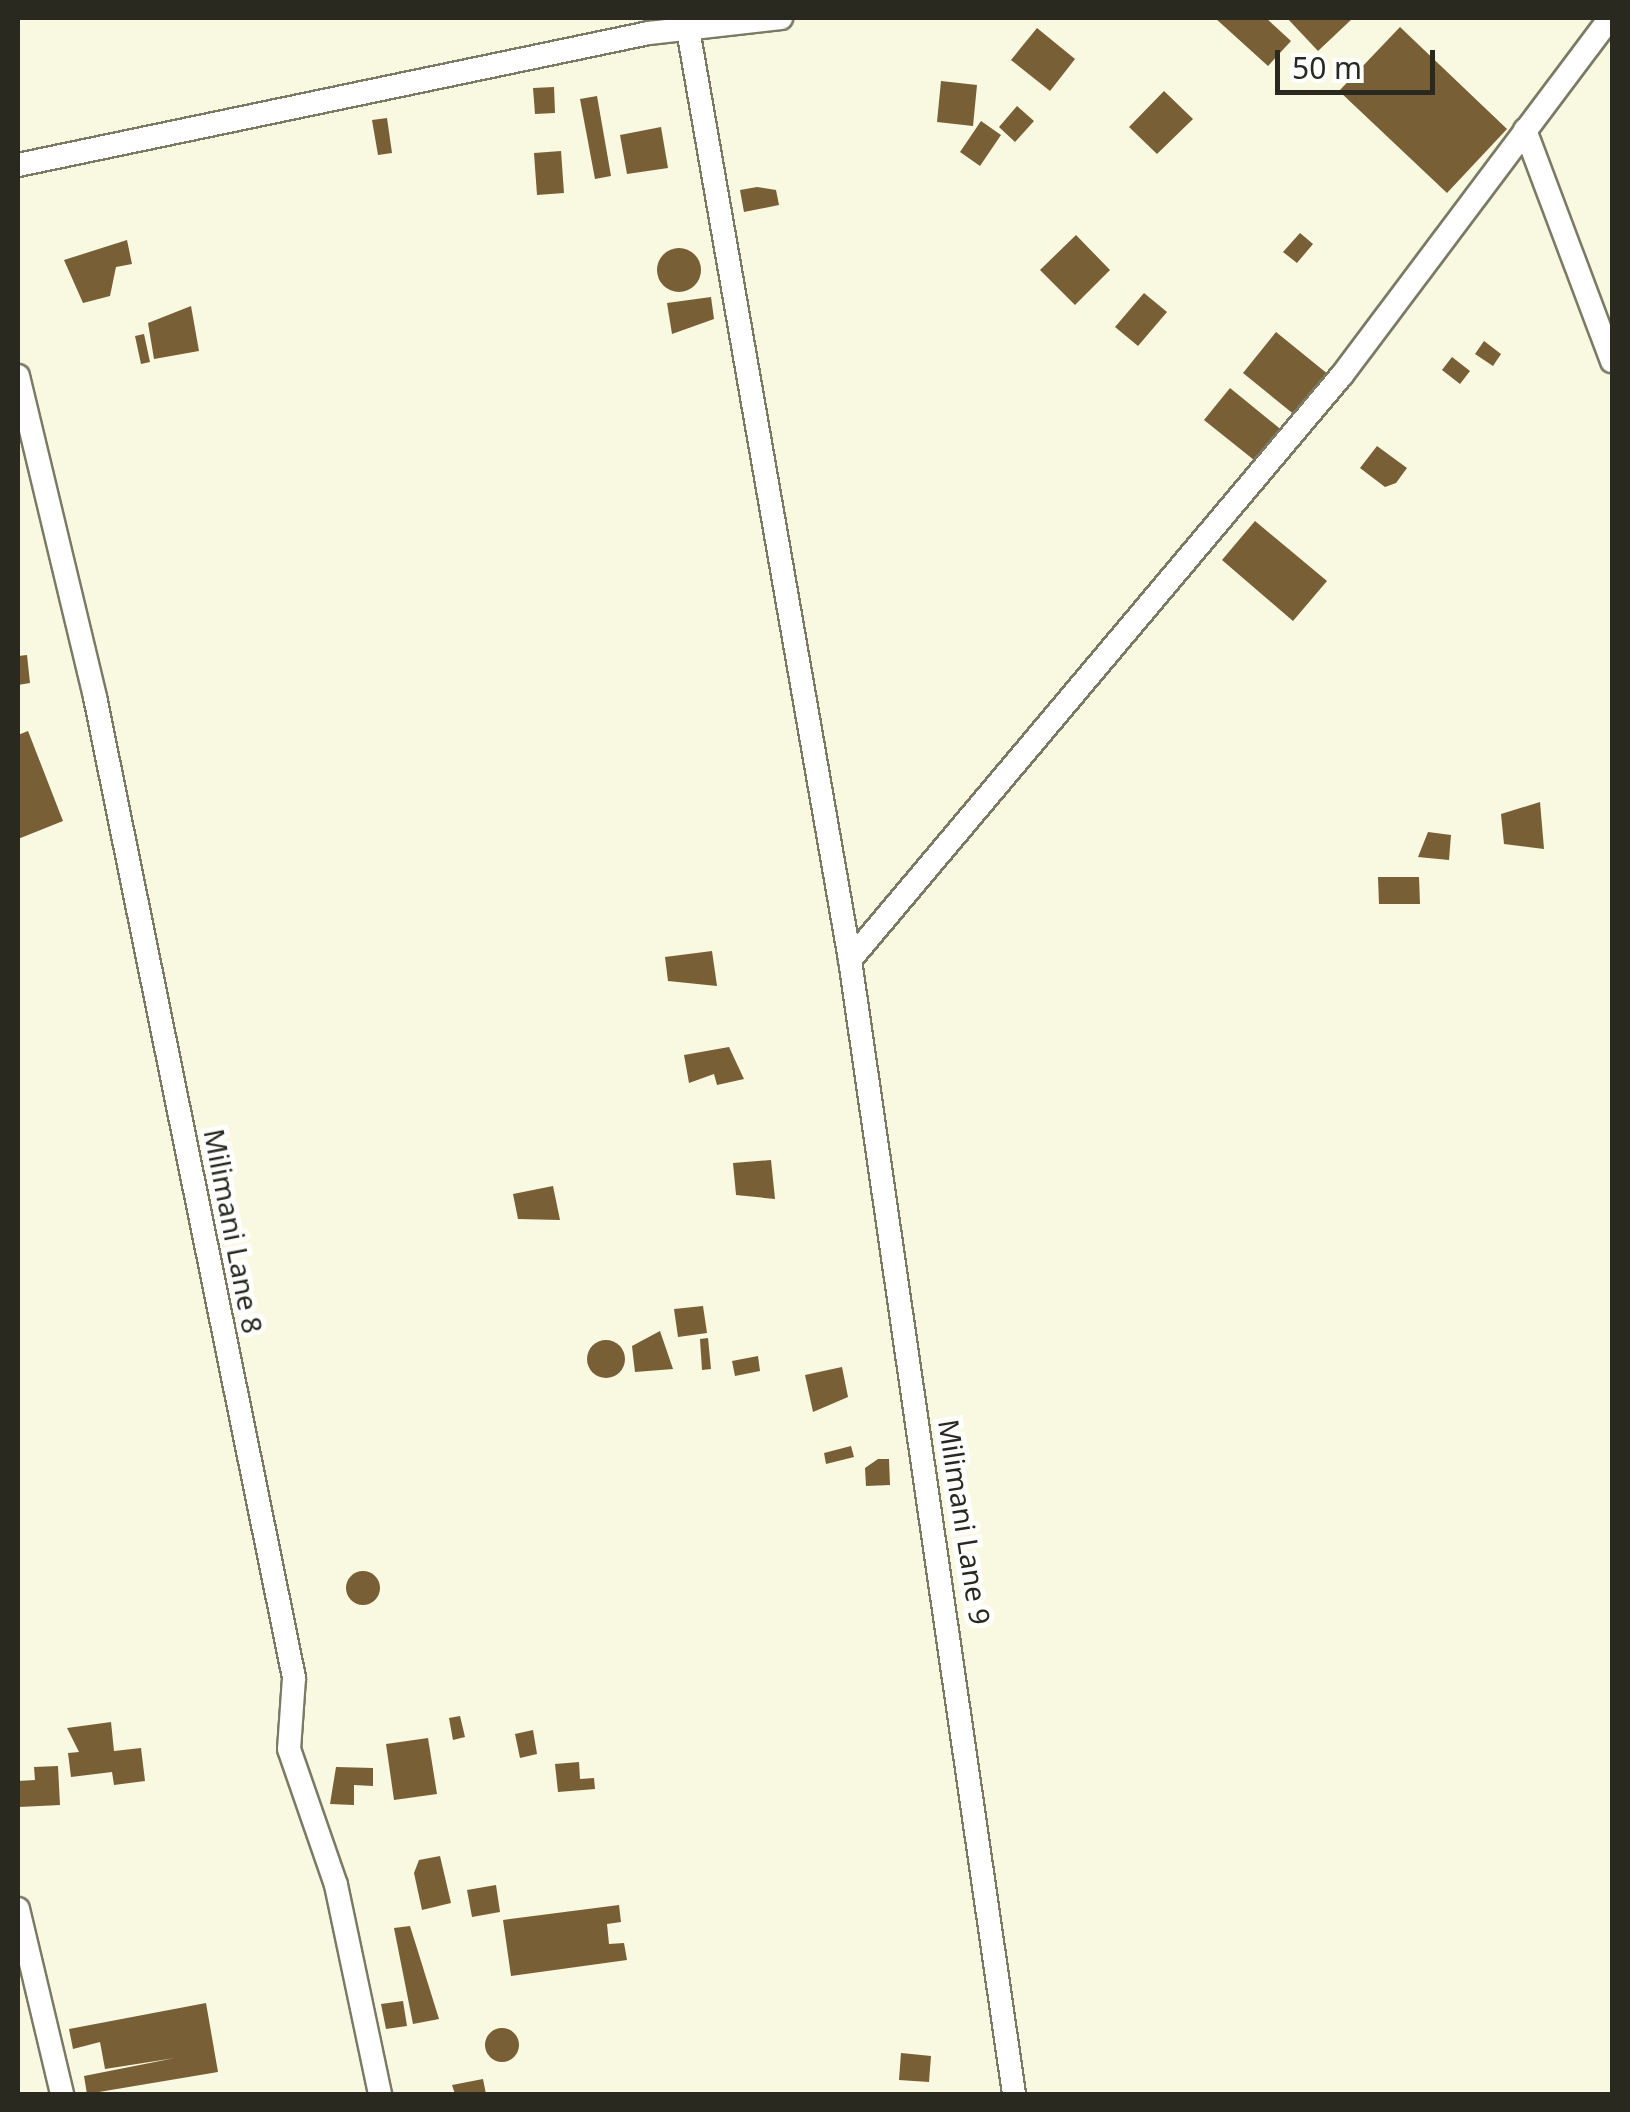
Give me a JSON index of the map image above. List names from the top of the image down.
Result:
{
  "streets": {
    "street": ["Milimani Lane 8", "Milimani Lane 9"]
  },
  "scale_bar": "50 m"
}
